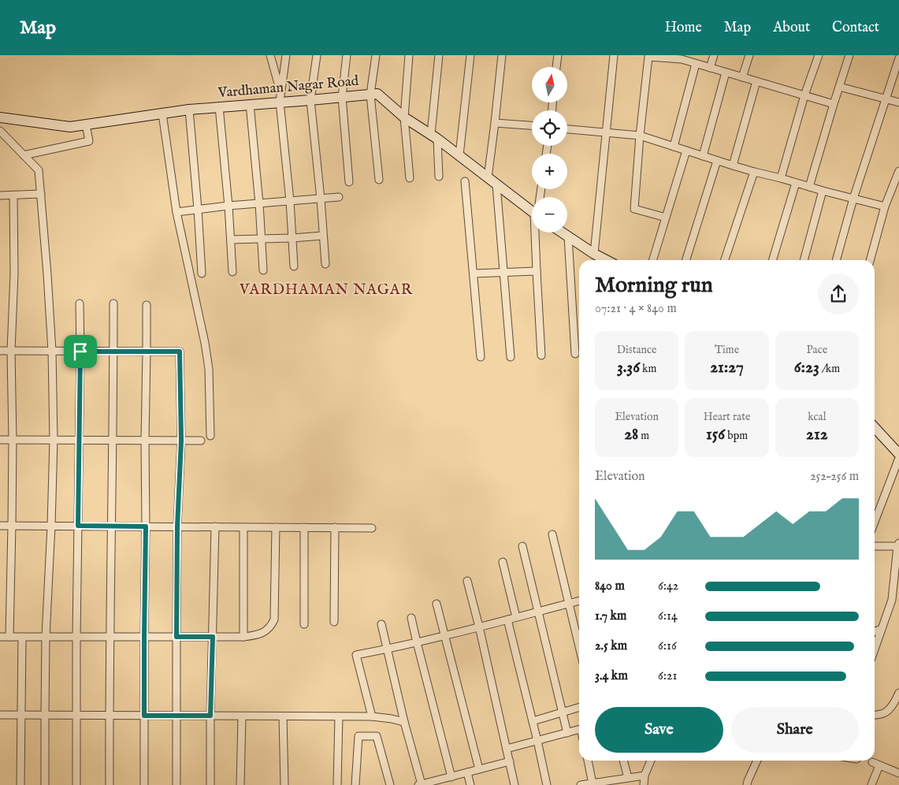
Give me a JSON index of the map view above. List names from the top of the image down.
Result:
{
  "streets": {
    "street": ["Vardhaman Nagar Road"]
  },
  "districts": ["VARDHAMAN NAGAR"],
  "north": "top",
  "page": {
    "header": "Map",
    "nav": [
      "Home",
      "Map",
      "About",
      "Contact"
    ],
    "map_buttons": ["+", "−"],
    "heading": ["Morning run", "07:21 · 4 × 840 m"],
    "stats": [
      ["Distance", "3.36 km"],
      ["Time", "21:27"],
      ["Pace", "6:23 /km"],
      ["Elevation", "28 m"],
      ["Heart rate", "156 bpm"],
      ["kcal", "212"]
    ],
    "chart": ["Elevation", "252–256 m"],
    "list": [
      {
        "name": "840 m",
        "note": "6:42"
      },
      {
        "name": "1.7 km",
        "note": "6:14"
      },
      {
        "name": "2.5 km",
        "note": "6:16"
      },
      {
        "name": "3.4 km",
        "note": "6:21"
      }
    ],
    "buttons": ["Save", "Share"]
  }
}
